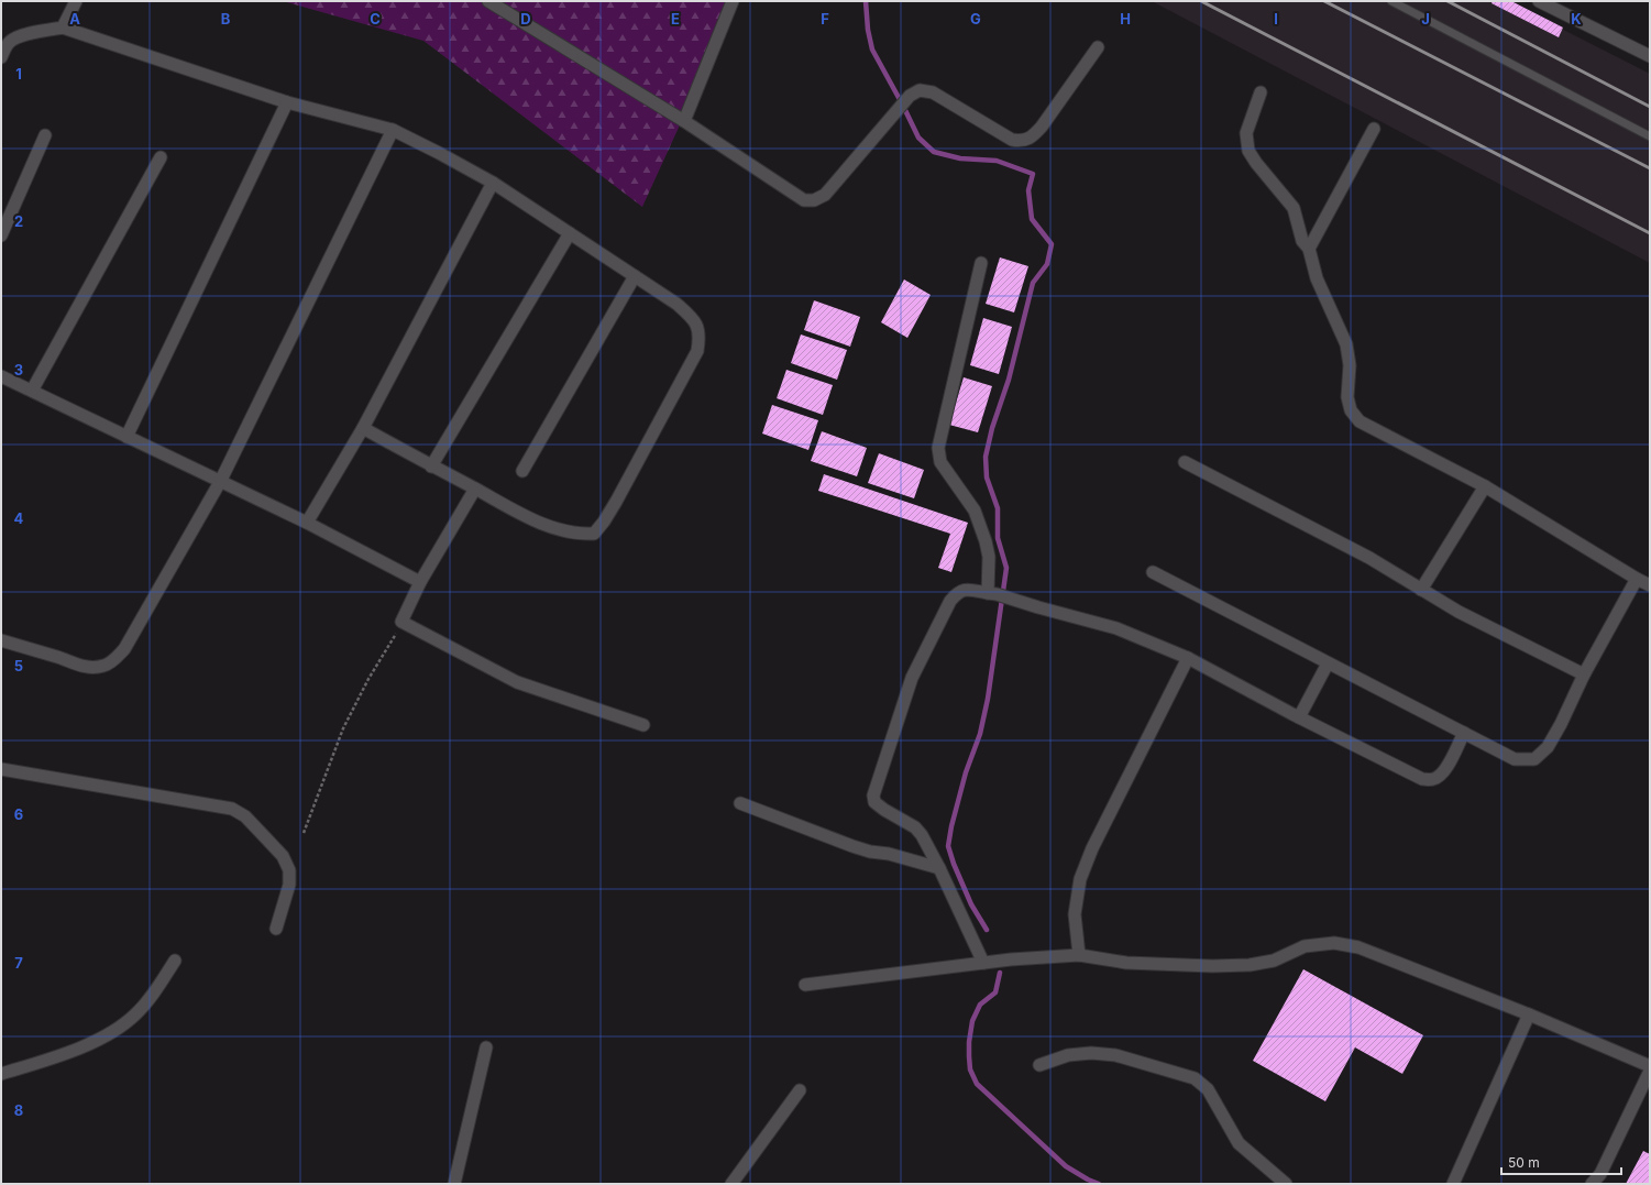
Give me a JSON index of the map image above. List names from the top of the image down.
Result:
{
  "scale_bar": "50 m",
  "grid": {
    "columns": [
      "A",
      "B",
      "C",
      "D",
      "E",
      "F",
      "G",
      "H",
      "I",
      "J",
      "K"
    ],
    "rows": [
      "1",
      "2",
      "3",
      "4",
      "5",
      "6",
      "7",
      "8"
    ]
  }
}
